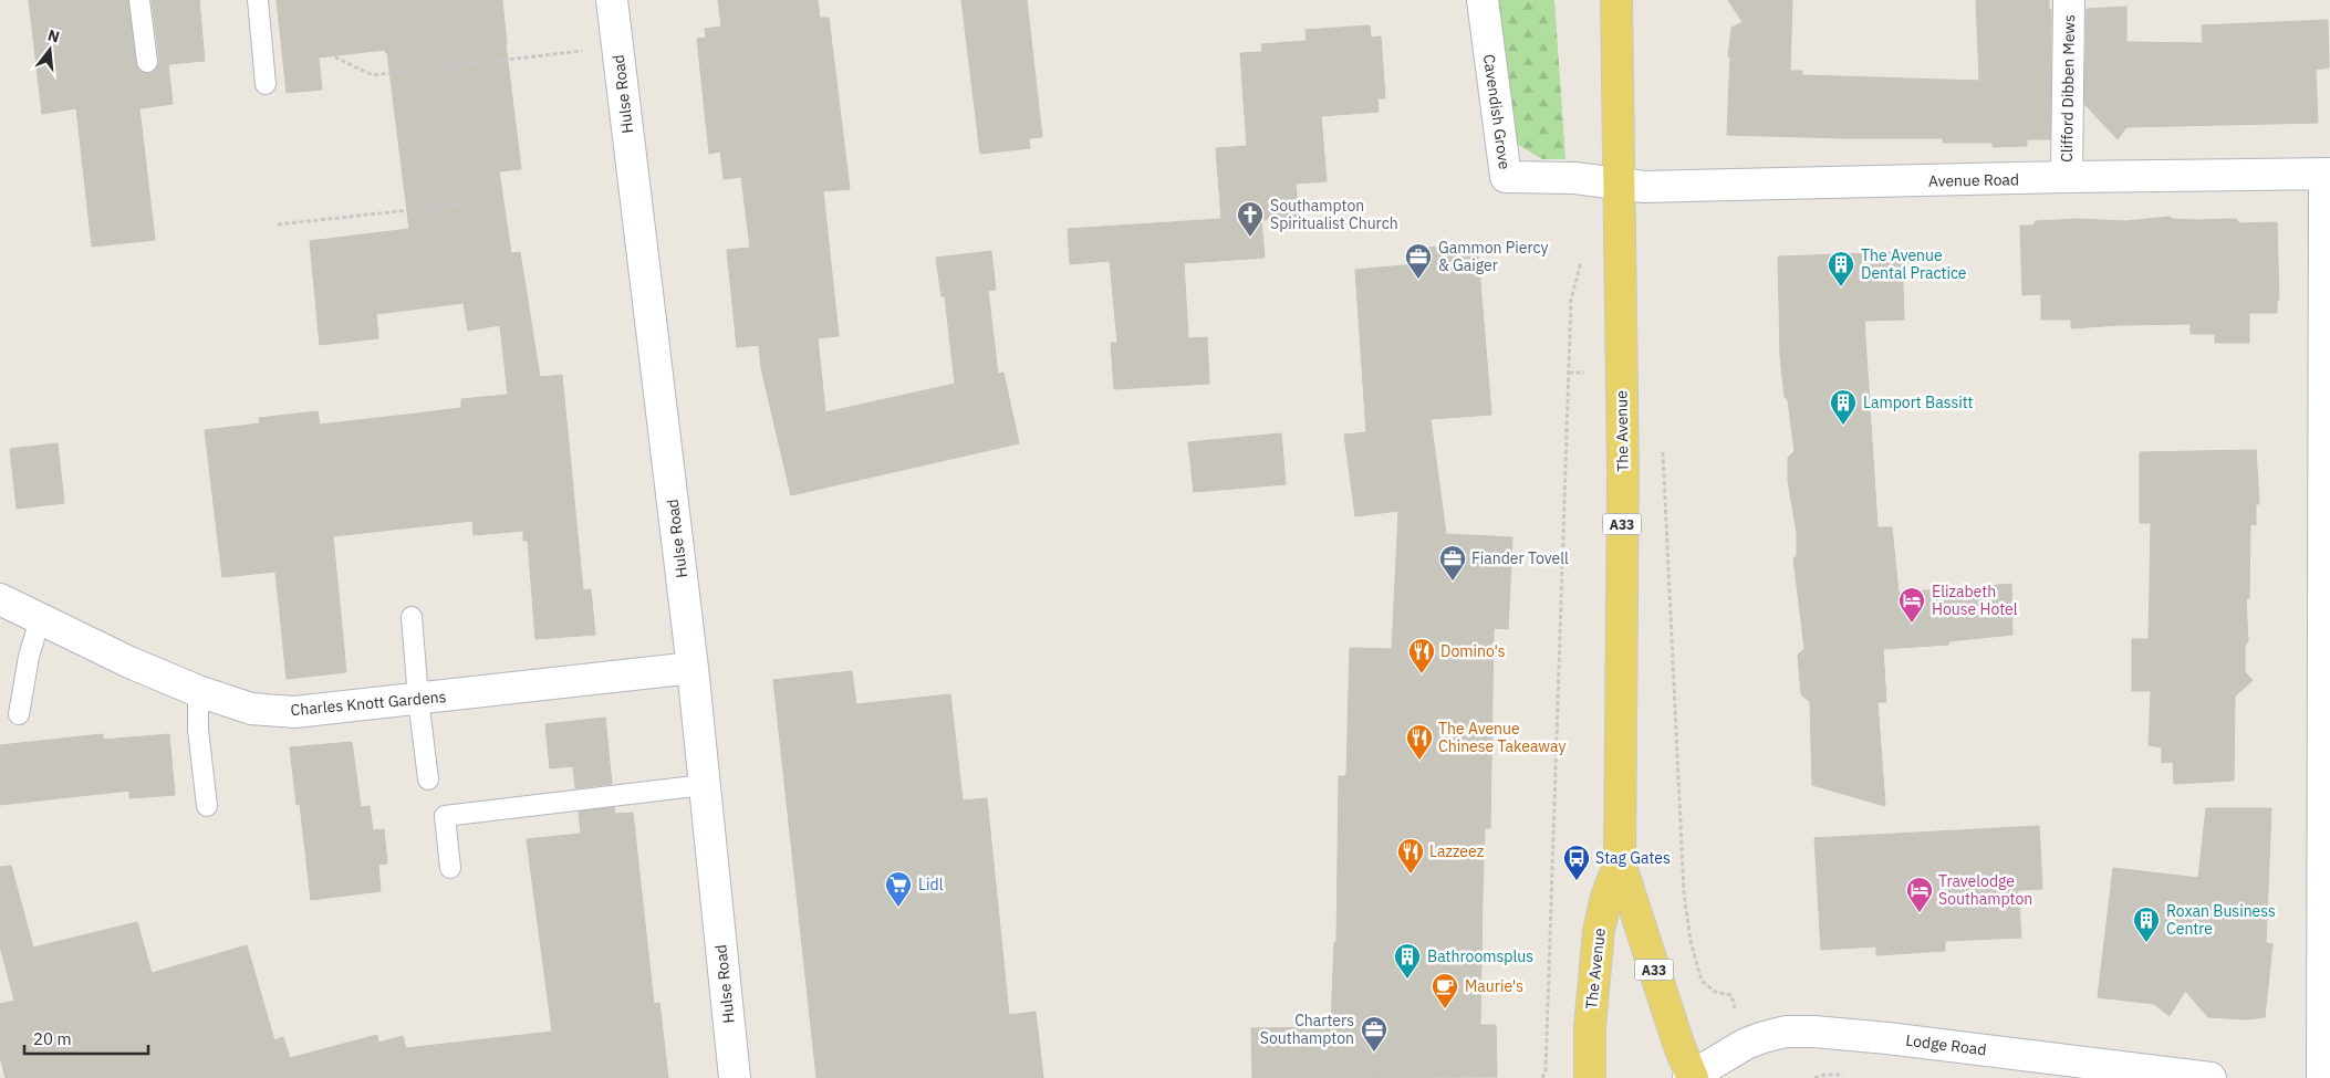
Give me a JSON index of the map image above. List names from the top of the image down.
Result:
{
  "streets": {
    "main road": ["The Avenue", "A33"],
    "street": [
      "Clifford Dibben Mews",
      "Hulse Road",
      "Cavendish Grove",
      "Avenue Road",
      "Charles Knott Gardens",
      "Lodge Road"
    ]
  },
  "crossings": [
    ["Clifford Dibben Mews", "Avenue Road"],
    ["Hulse Road", "Charles Knott Gardens"],
    ["Cavendish Grove", "Avenue Road"],
    ["Cavendish Grove", "The Avenue"],
    ["Avenue Road", "The Avenue"],
    ["The Avenue", "Lodge Road"]
  ],
  "places": {
    "church": ["Southampton Spiritualist Church"],
    "office": ["Gammon Piercy & Gaiger", "Fiander Tovell", "Charters Southampton"],
    "building": [
      "The Avenue Dental Practice",
      "Lamport Bassitt",
      "Roxan Business Centre",
      "Bathroomsplus"
    ],
    "hotel": ["Elizabeth House Hotel", "Travelodge Southampton"],
    "restaurant": ["Domino's", "The Avenue Chinese Takeaway", "Lazzeez"],
    "bus stop": ["Stag Gates"],
    "supermarket": ["Lidl"],
    "cafe": ["Maurie's"]
  },
  "scale_bar": "20 m",
  "north": "top"
}
